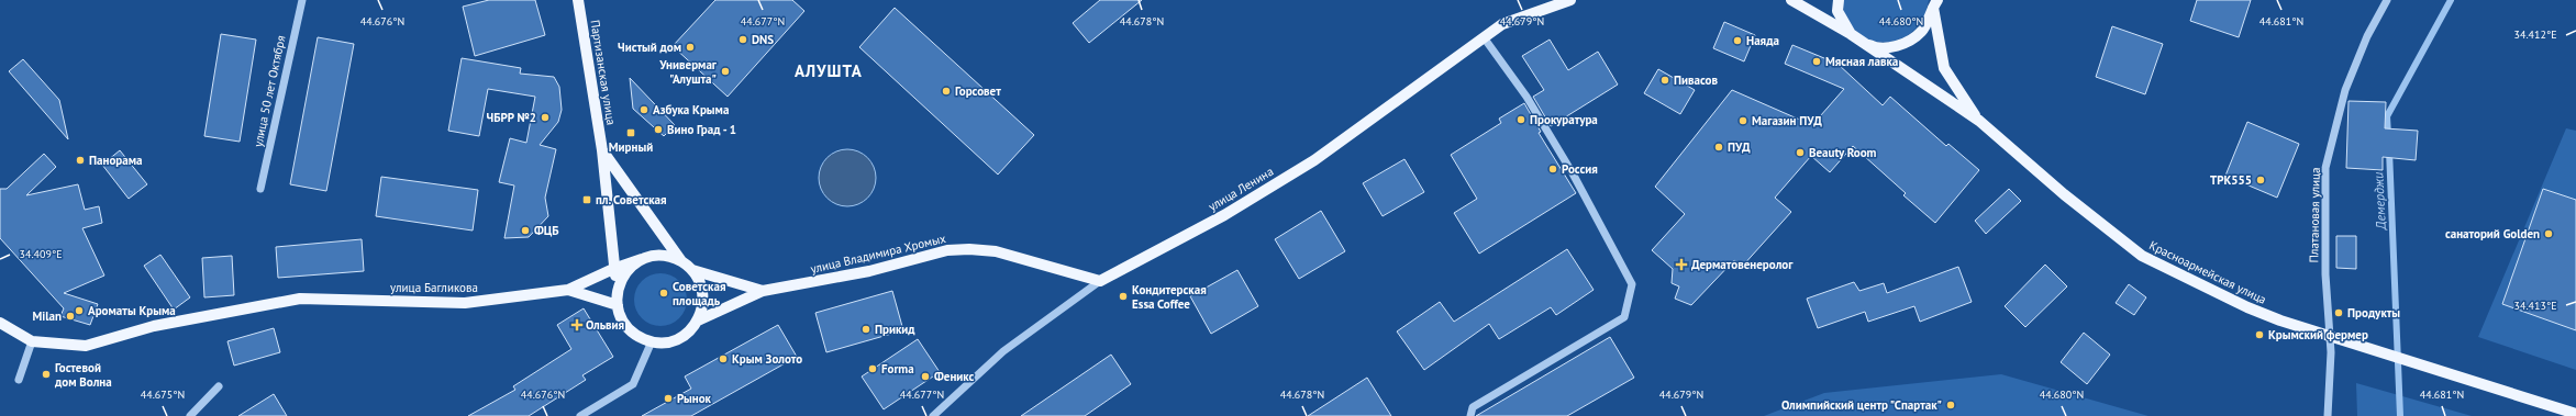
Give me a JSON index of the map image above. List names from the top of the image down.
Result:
{
  "streets": {
    "main road": [
      "Партизанская улица",
      "улица Ленина",
      "улица Владимира Хромых",
      "Красноармейская улица",
      "улица Багликова"
    ],
    "street": ["улица 50 лет Октября", "Платановая улица"]
  },
  "crossings": [
    ["улица Ленина", "улица Владимира Хромых"],
    ["Платановая улица", "Красноармейская улица"]
  ],
  "districts": ["АЛУШТА"],
  "water": ["Демерджи"],
  "places": {
    "other": [
      "DNS",
      "Наяда",
      "Чистый дом",
      "Мясная лавка",
      "Универмаг \"Алушта\"",
      "Пивасов",
      "Горсовет",
      "Азбука Крыма",
      "ЧБРР №2",
      "Прокуратура",
      "Магазин ПУД",
      "Вино Град - 1",
      "ПУД",
      "Beauty Room",
      "Панорама",
      "Россия",
      "ТРК555",
      "ФЦБ",
      "санаторий Golden",
      "Советская площадь",
      "Кондитерская Essa Coffee",
      "Ароматы Крыма",
      "Продукты",
      "Milan",
      "Прикид",
      "Крымский фермер",
      "Крым Золото",
      "Forma",
      "Гостевой дом Волна",
      "Феникс",
      "Рынок",
      "Олимпийский центр \"Спартак\""
    ],
    "transit": ["Мирный", "пл. Советская"],
    "health": ["Дерматовенеролог", "Ольвия"]
  },
  "coordinates": [
    "44.676°N",
    "44.677°N",
    "44.678°N",
    "44.679°N",
    "44.680°N",
    "44.681°N",
    "34.412°E",
    "34.409°E",
    "34.413°E",
    "44.675°N"
  ]
}
